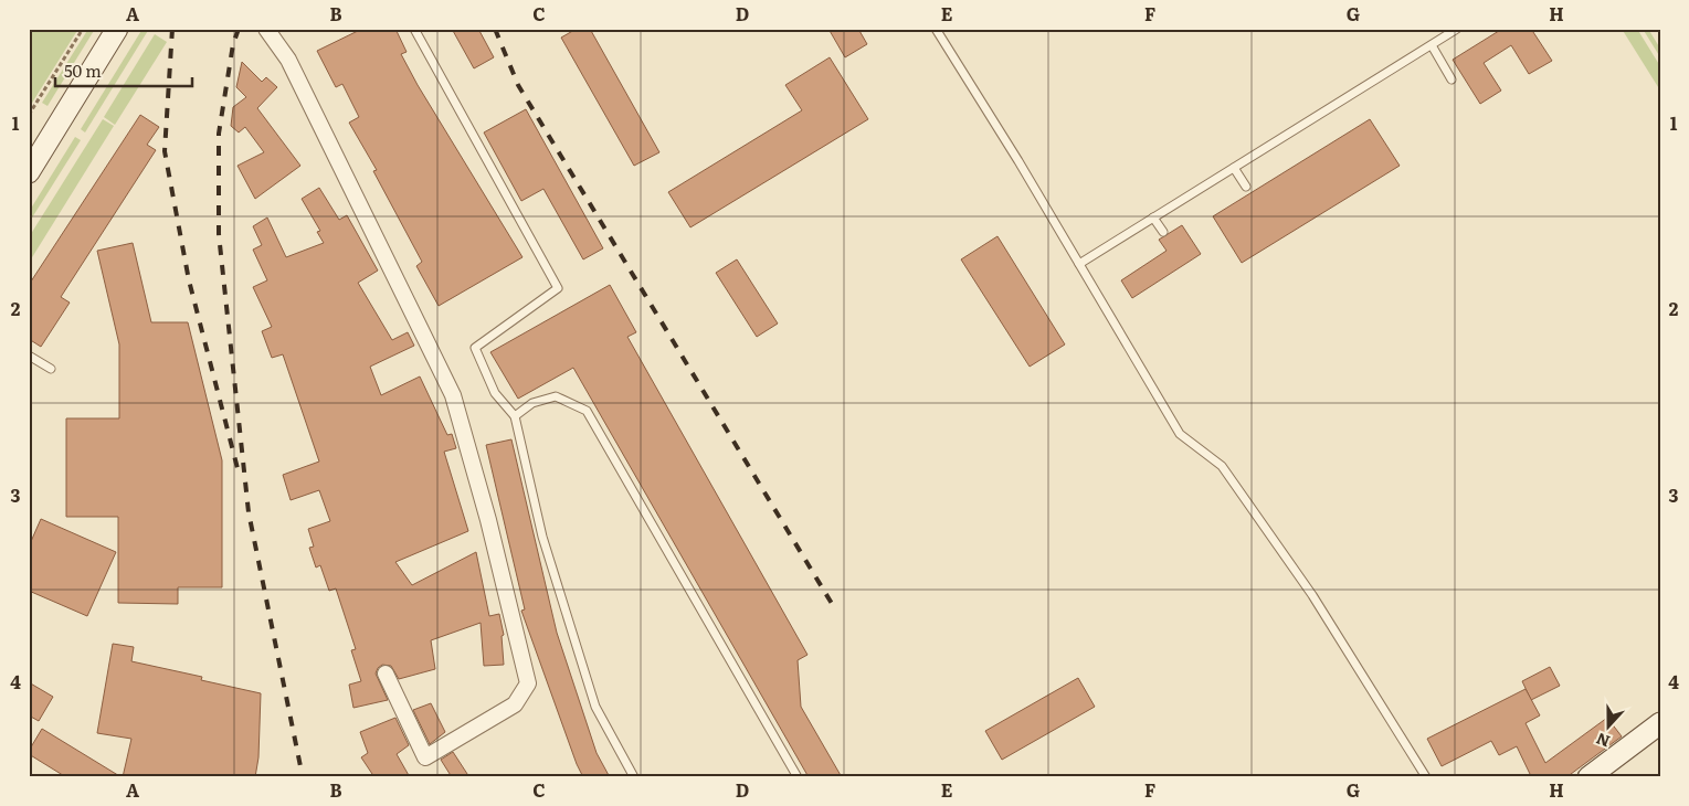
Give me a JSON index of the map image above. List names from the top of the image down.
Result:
{
  "scale_bar": "50 m",
  "north": "bottom",
  "grid": {
    "columns": [
      "A",
      "B",
      "C",
      "D",
      "E",
      "F",
      "G",
      "H"
    ],
    "rows": [
      "1",
      "2",
      "3",
      "4"
    ]
  }
}
